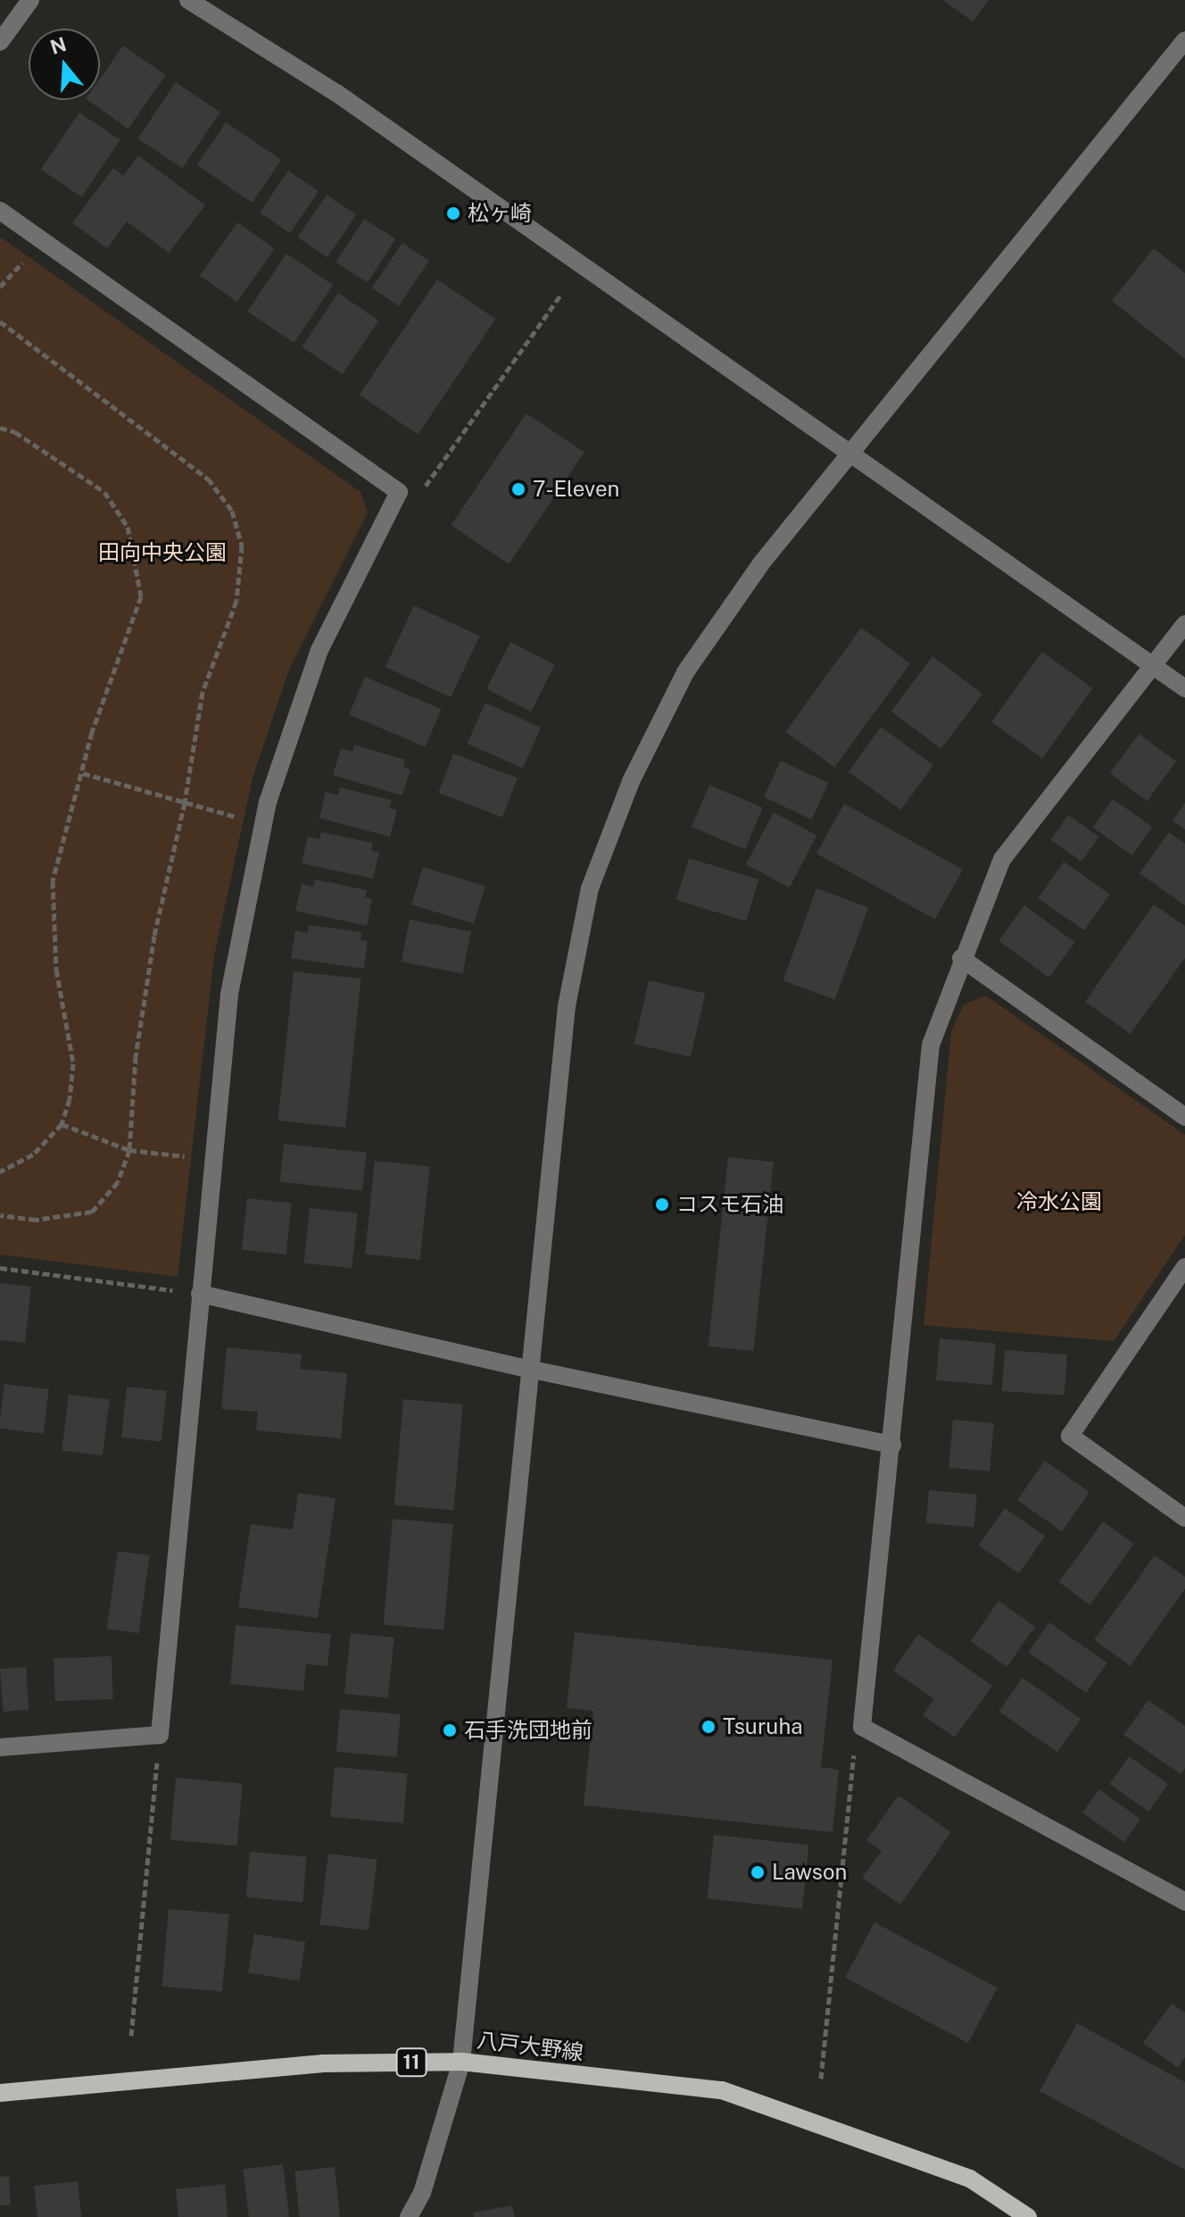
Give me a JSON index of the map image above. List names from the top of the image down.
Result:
{
  "streets": {
    "main road": ["八戸大野線", "11"]
  },
  "parks": ["田向中央公園", "冷水公園"],
  "places": [
    "松ヶ崎",
    "7-Eleven",
    "コスモ石油",
    "Tsuruha",
    "石手洗団地前",
    "Lawson"
  ],
  "north": "top"
}
